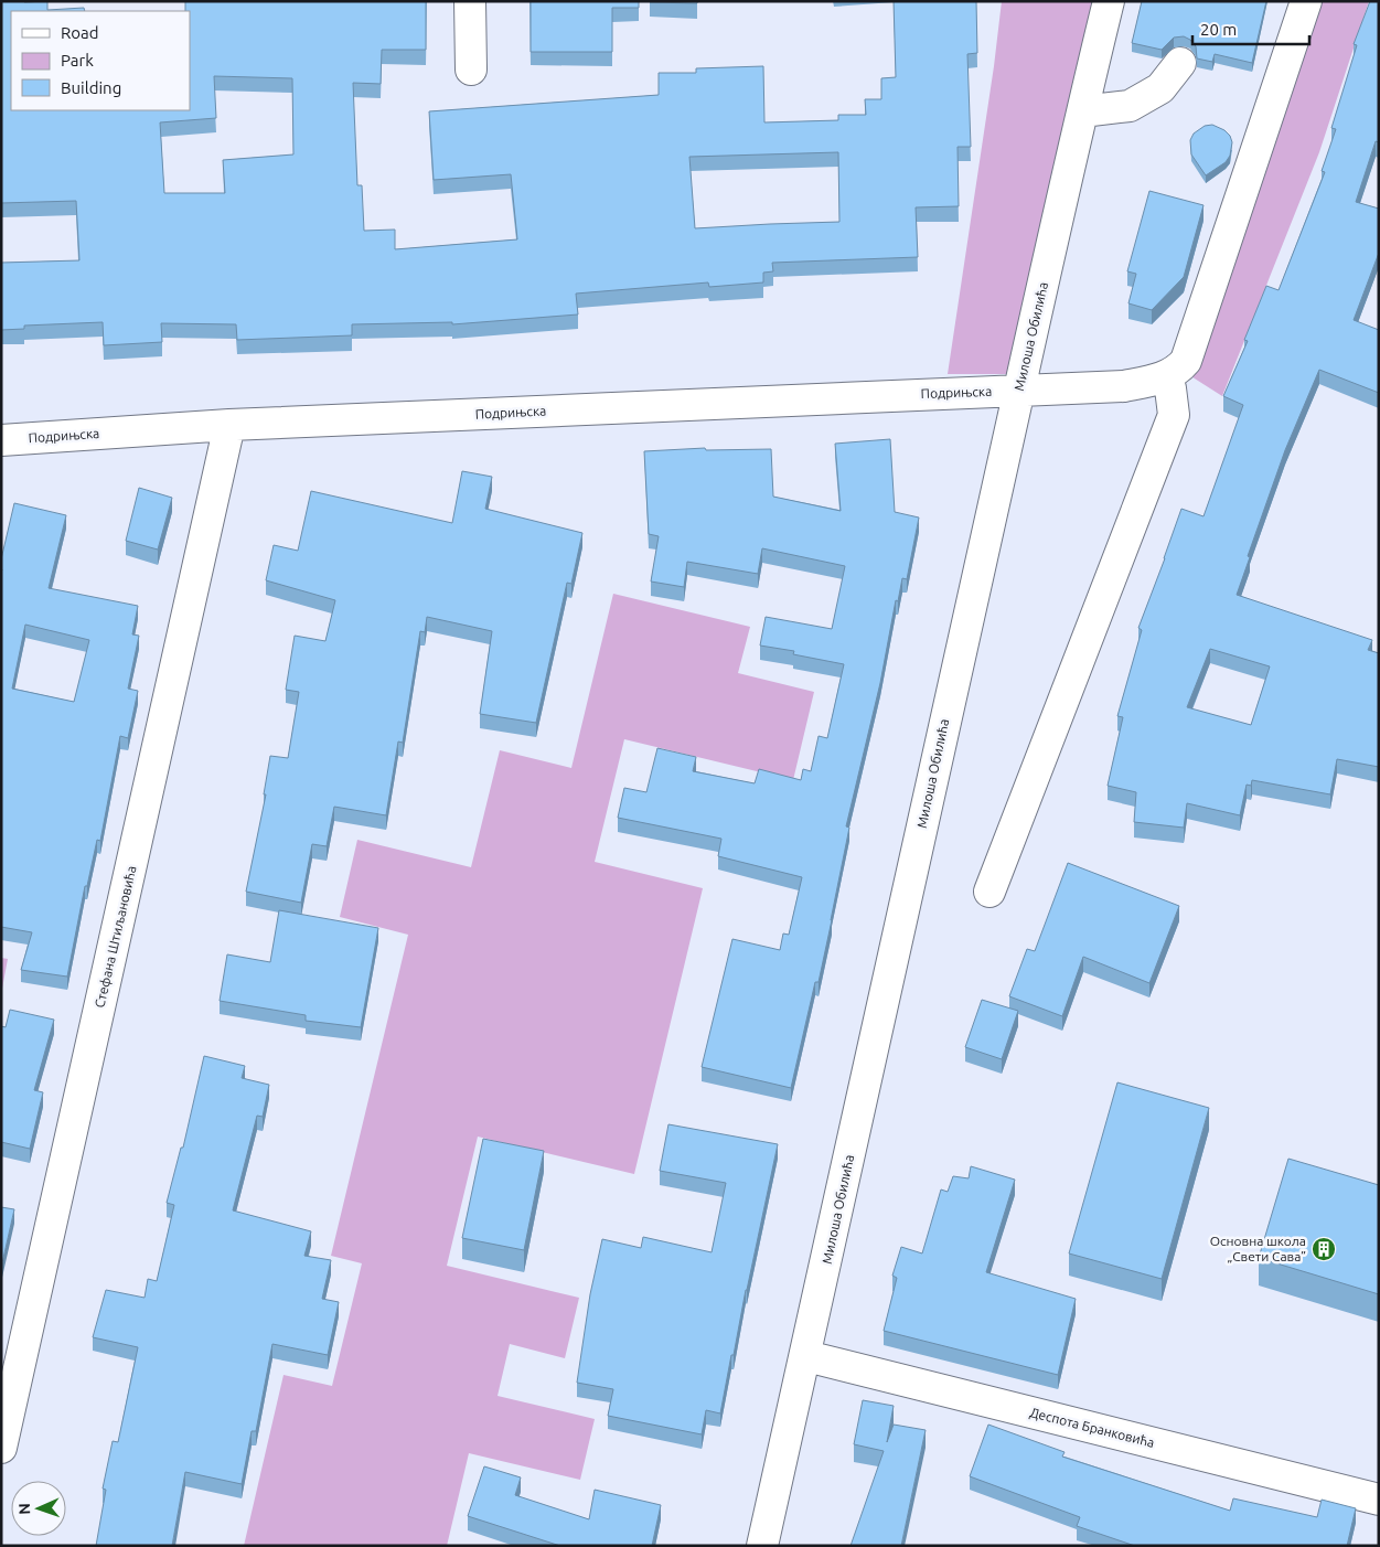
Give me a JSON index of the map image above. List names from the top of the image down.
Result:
{
  "streets": {
    "street": [
      "Милоша Обилића",
      "Подрињска",
      "Стефана Штиљановића",
      "Деспота Бранковића"
    ]
  },
  "crossings": [
    ["Милоша Обилића", "Подрињска"],
    ["Милоша Обилића", "Деспота Бранковића"],
    ["Подрињска", "Стефана Штиљановића"]
  ],
  "places": {
    "building": ["Основна школа „Свети Сава”"]
  },
  "legend": ["Road", "Park", "Building"],
  "scale_bar": "20 m",
  "north": "left"
}
